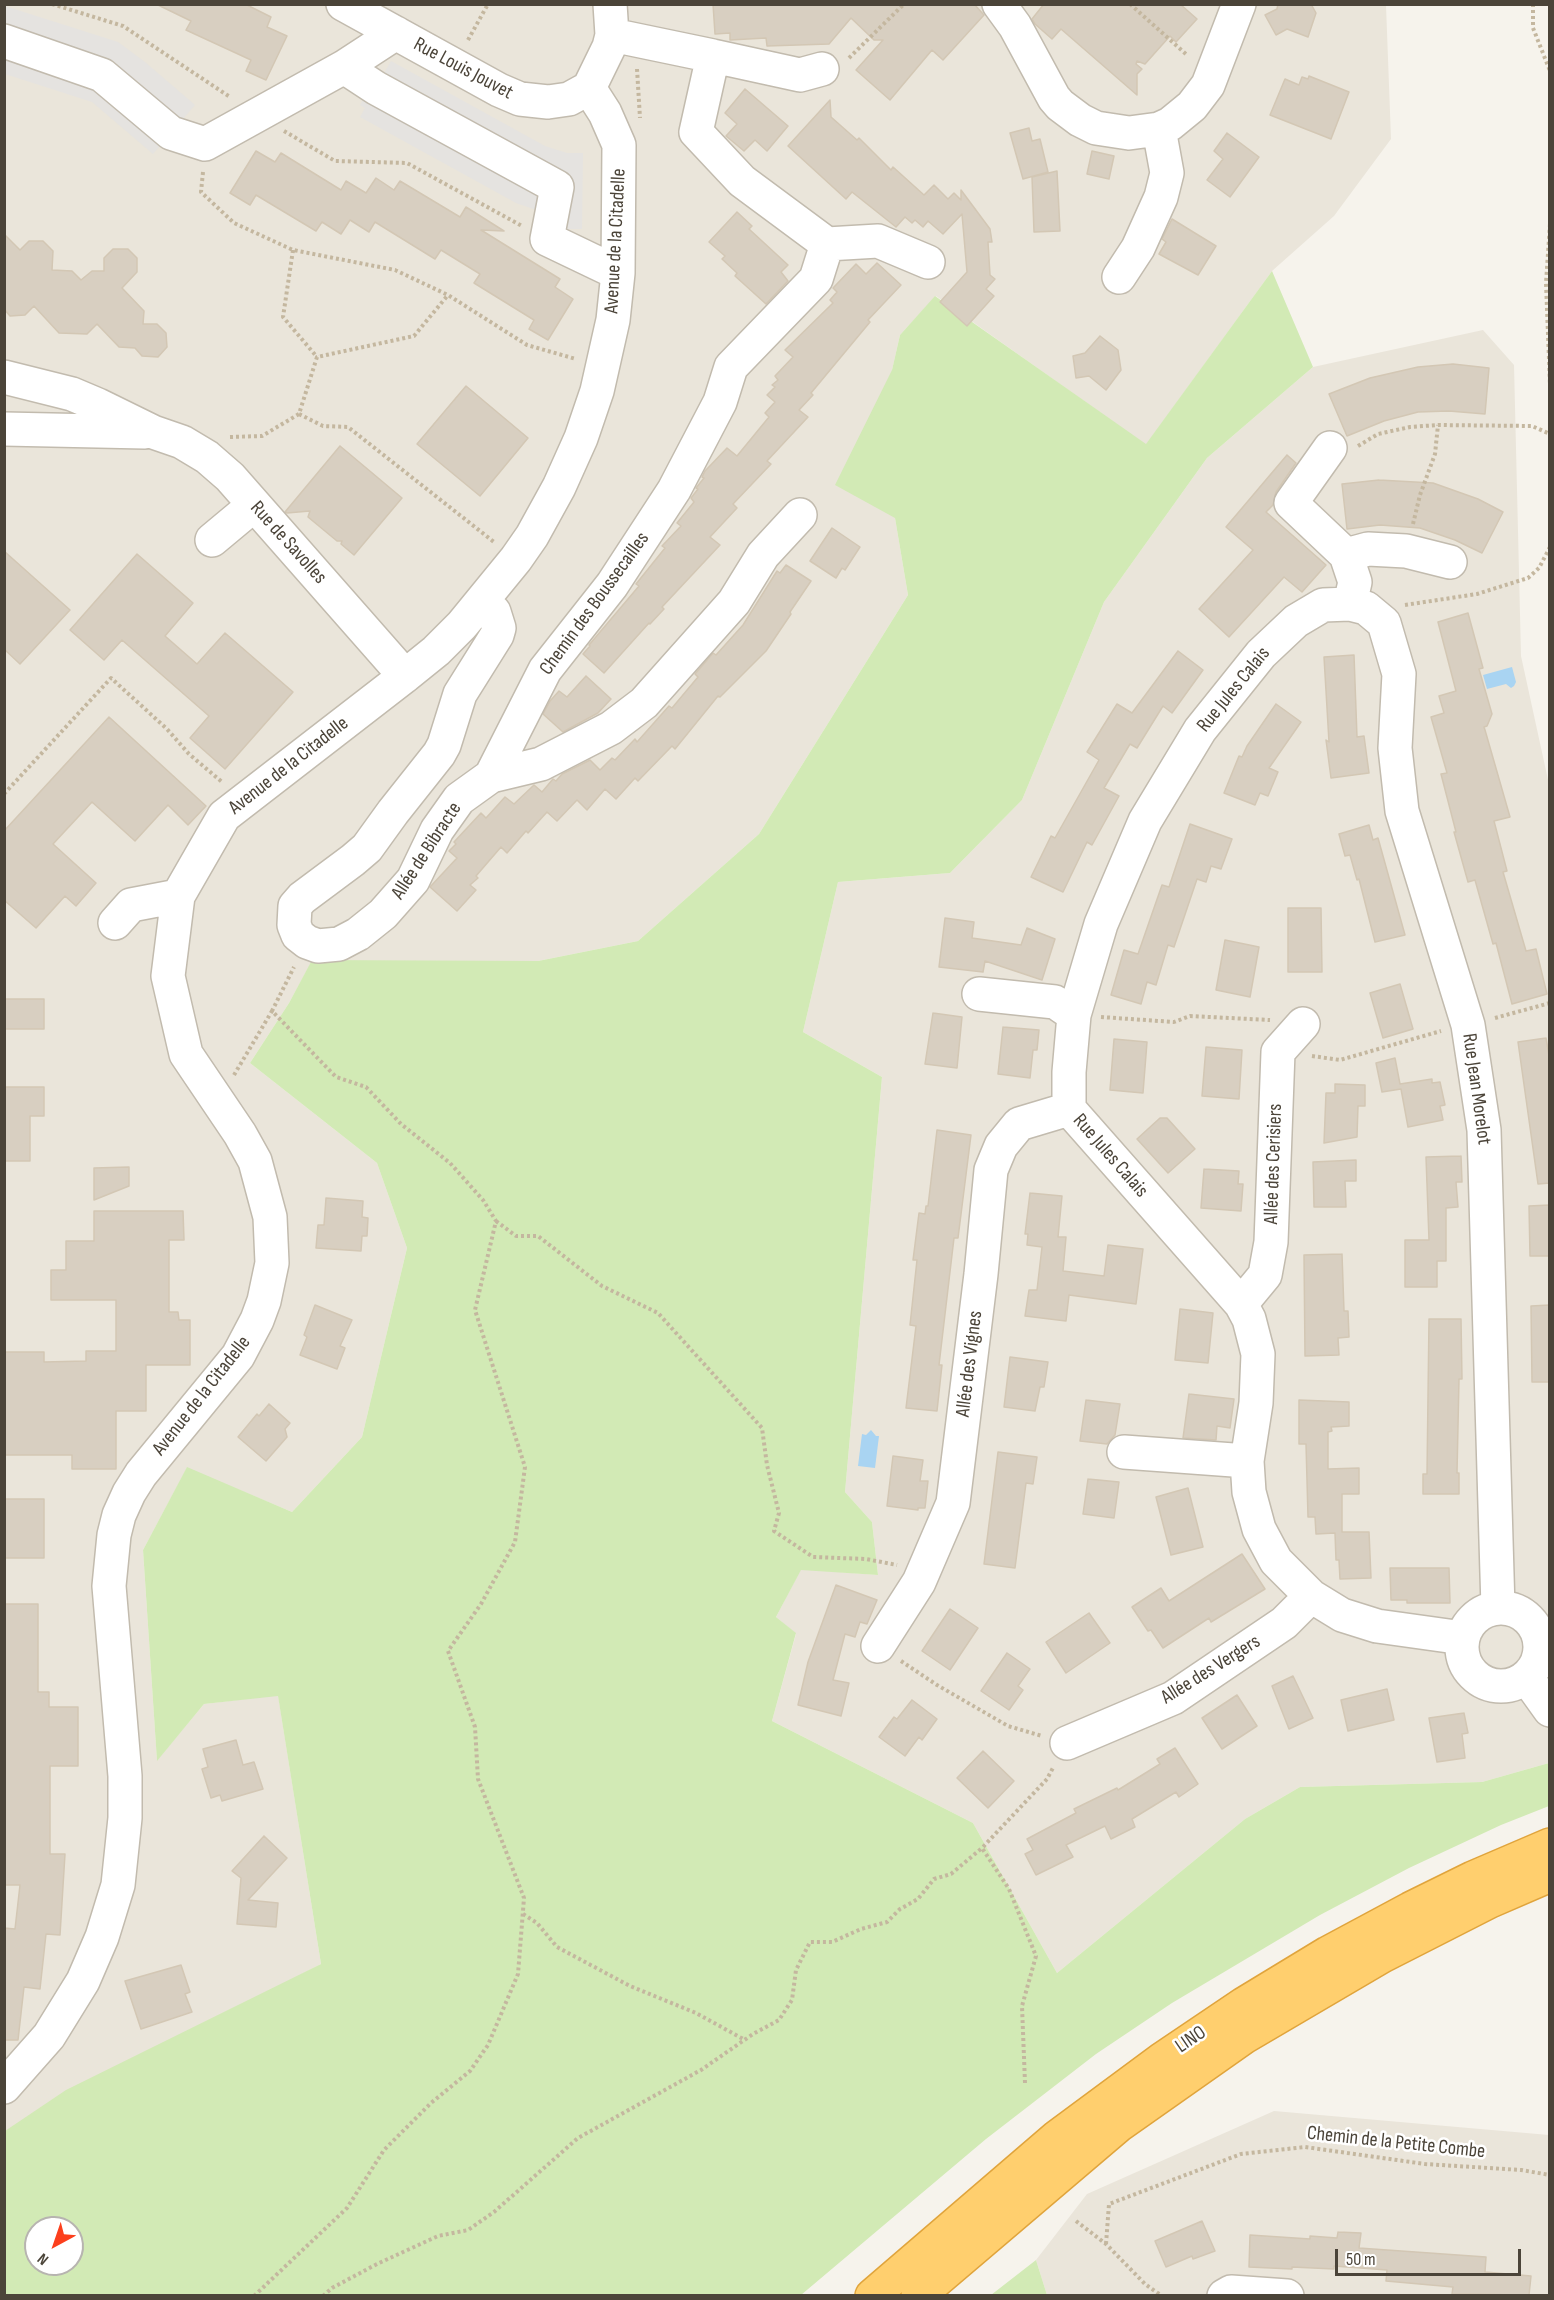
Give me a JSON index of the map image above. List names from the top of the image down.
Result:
{
  "streets": {
    "highway": ["LINO"],
    "street": [
      "Rue Louis Jouvet",
      "Avenue de la Citadelle",
      "Rue de Savolles",
      "Chemin des Boussecailles",
      "Rue Jules Calais",
      "Allée de Bibracte",
      "Rue Jean Morelot",
      "Allée des Cerisiers",
      "Allée des Vignes",
      "Allée des Vergers"
    ],
    "path": ["Chemin de la Petite Combe"]
  },
  "crossings": [
    ["Rue Louis Jouvet", "Avenue de la Citadelle"],
    ["Avenue de la Citadelle", "Rue de Savolles"],
    ["Chemin des Boussecailles", "Allée de Bibracte"],
    ["Rue Jules Calais", "Rue Jean Morelot"],
    ["Rue Jules Calais", "Allée des Cerisiers"],
    ["Rue Jules Calais", "Allée des Vignes"],
    ["Rue Jules Calais", "Allée des Vergers"]
  ],
  "scale_bar": "50 m",
  "north": "bottom left"
}
